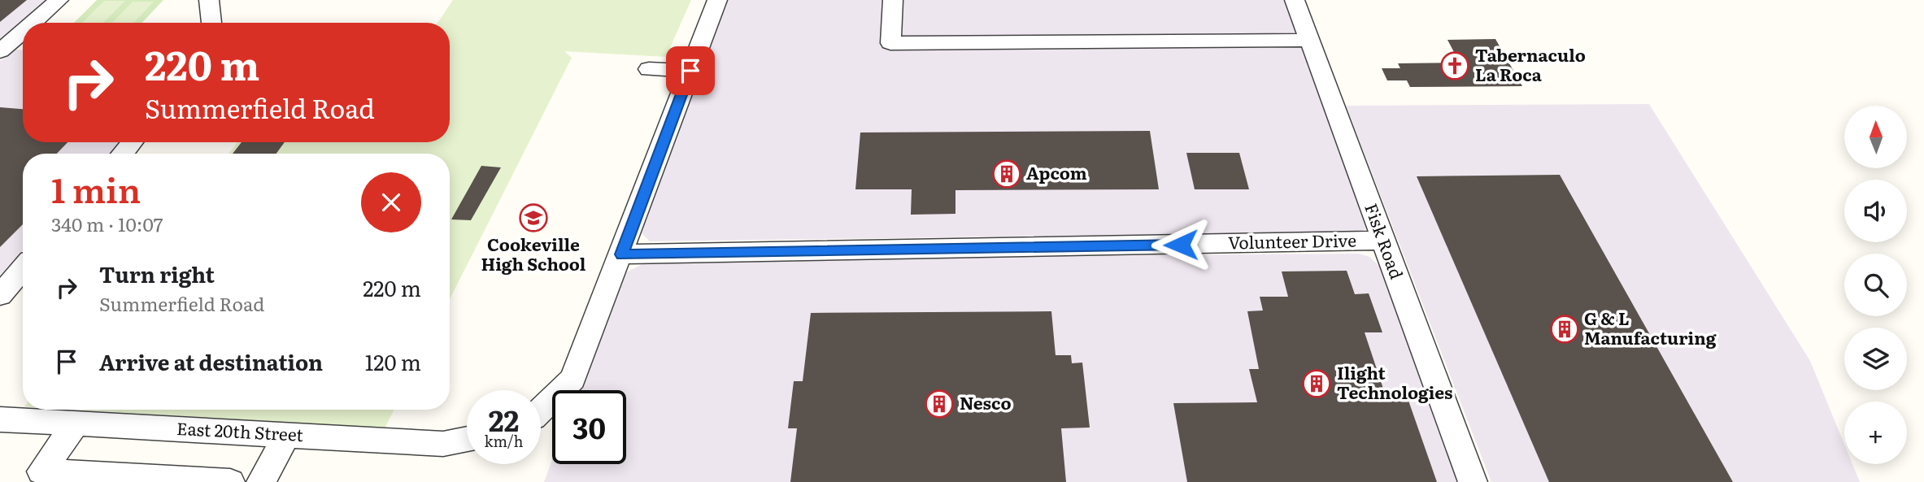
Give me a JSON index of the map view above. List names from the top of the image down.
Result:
{
  "streets": {
    "street": ["Fisk Road", "Volunteer Drive", "East 20th Street"]
  },
  "crossings": [
    ["Fisk Road", "Volunteer Drive"]
  ],
  "places": {
    "church": ["Tabernaculo La Roca"],
    "building": [
      "Apcom",
      "G & L Manufacturing",
      "Ilight Technologies",
      "Nesco"
    ],
    "school or university": ["Cookeville High School"]
  },
  "north": "top",
  "page": {
    "turn": ["220 m", "Summerfield Road"],
    "map_buttons": "+",
    "heading": ["1 min", "340 m · 10:07"],
    "list": [
      {
        "name": "Turn right",
        "note": "Summerfield Road",
        "value": "220 m"
      },
      {
        "name": "Arrive at destination",
        "value": "120 m"
      }
    ],
    "speed": "22 km/h",
    "limit": "30"
  }
}
